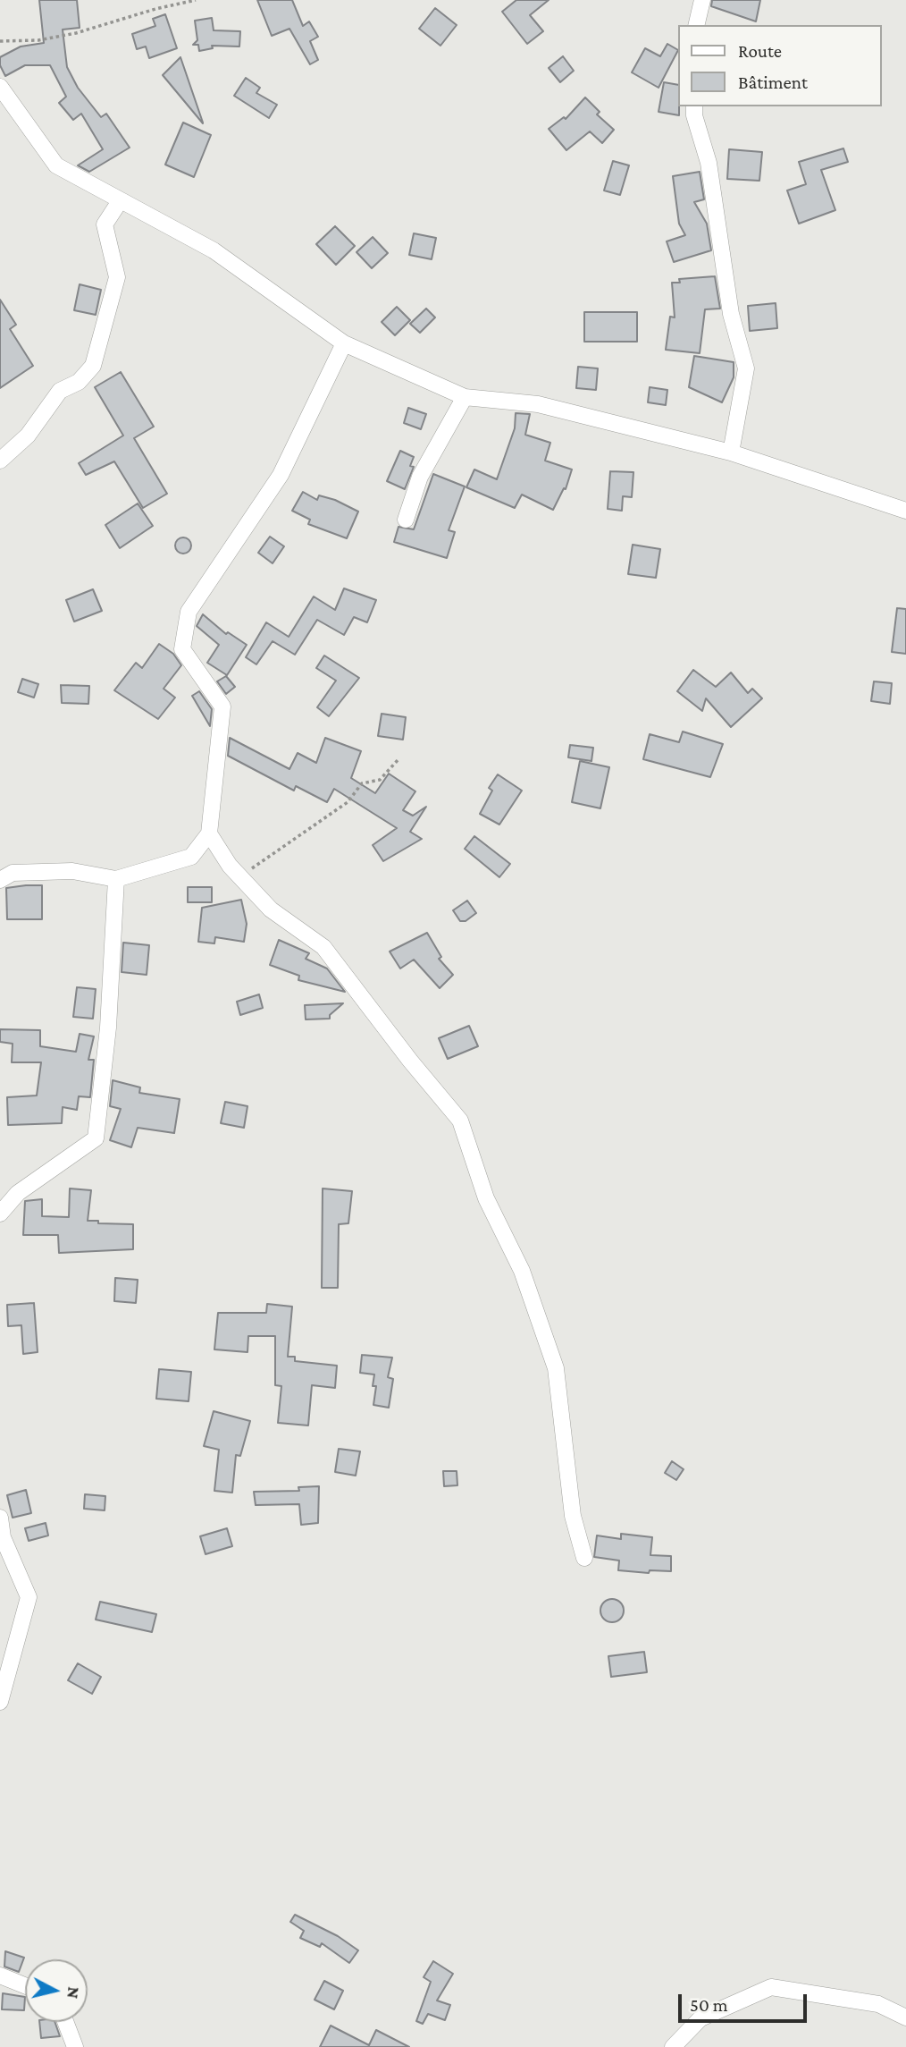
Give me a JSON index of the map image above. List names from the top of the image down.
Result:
{
  "legend": ["Route", "Bâtiment"],
  "scale_bar": "50 m",
  "north": "right"
}
